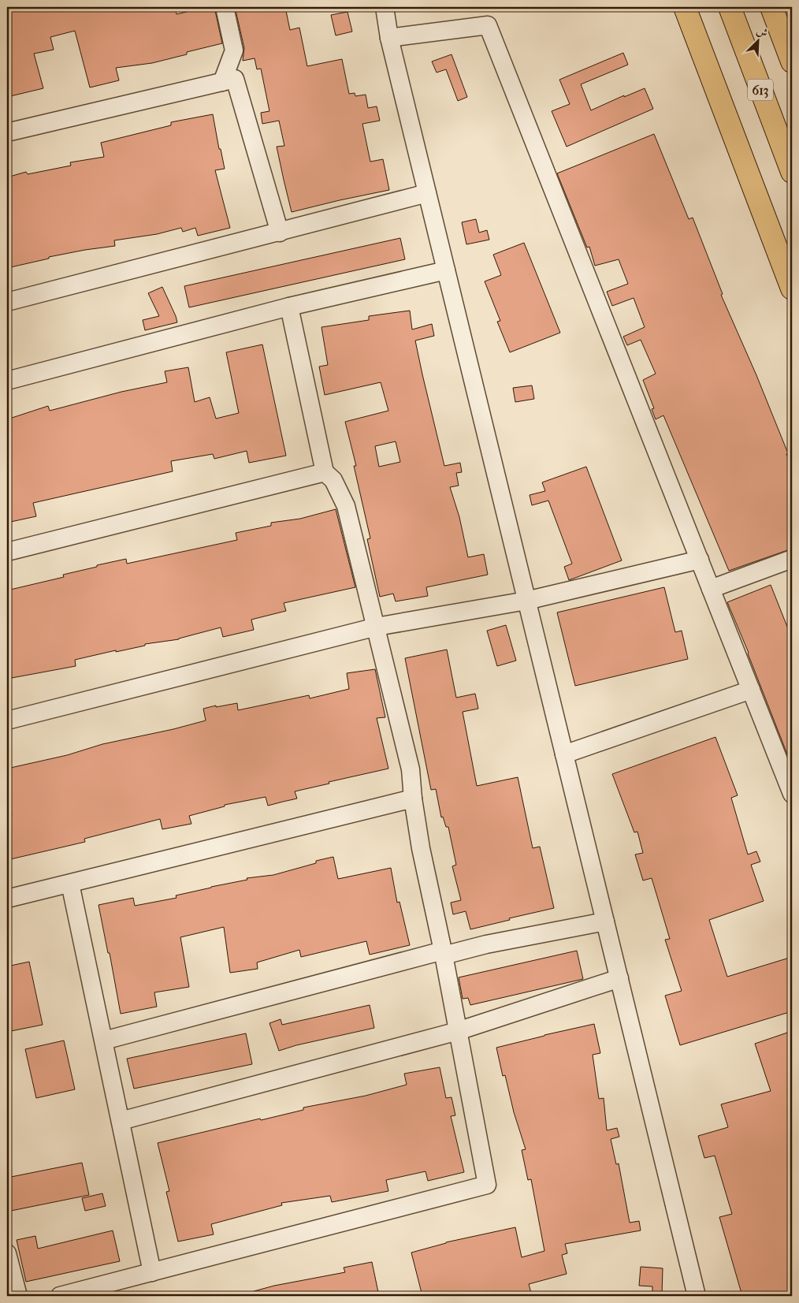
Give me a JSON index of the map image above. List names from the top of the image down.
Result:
{
  "streets": {
    "main road": ["613"]
  },
  "north": "top right"
}
